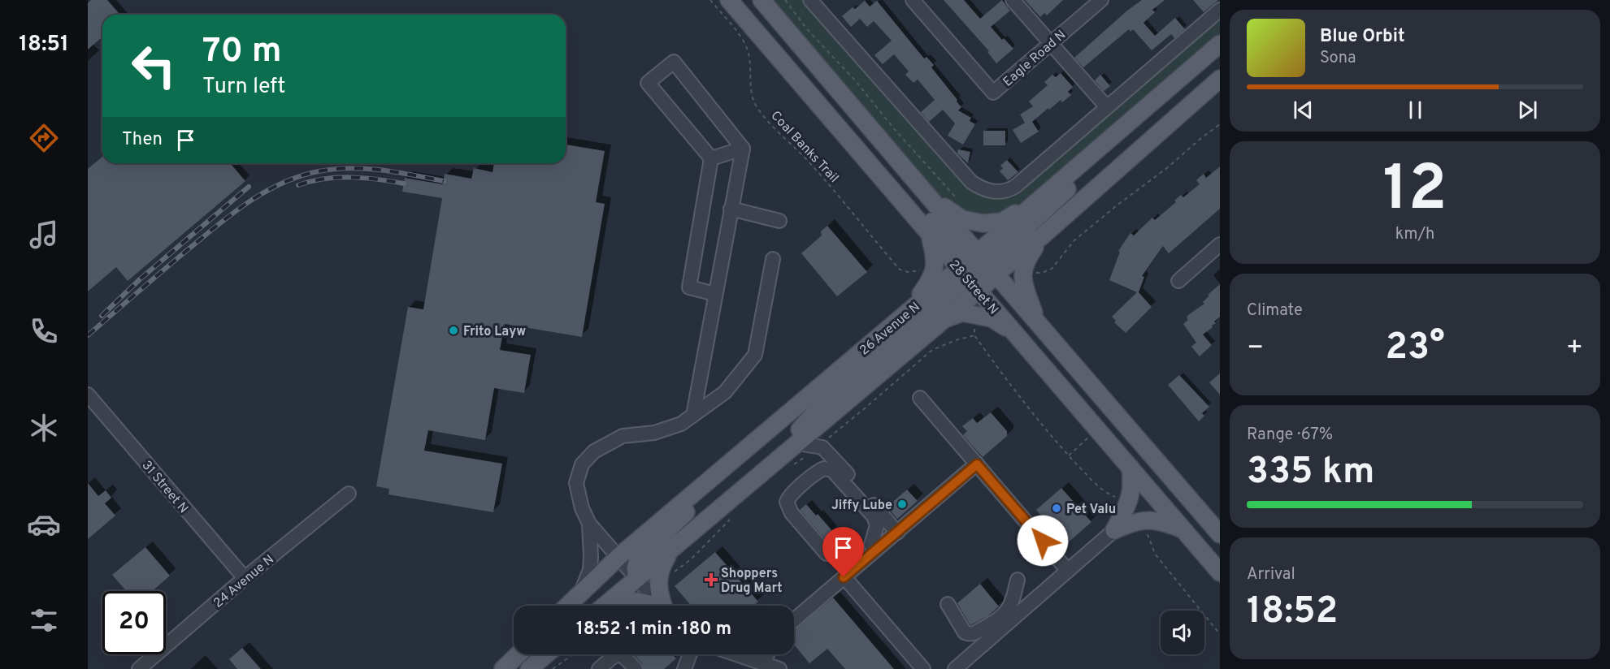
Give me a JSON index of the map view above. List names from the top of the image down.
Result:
{
  "streets": {
    "main road": ["28 Street N", "26 Avenue N"],
    "street": ["Eagle Road N", "31 Street N", "24 Avenue N"],
    "path": ["Coal Banks Trail"]
  },
  "crossings": [
    ["28 Street N", "26 Avenue N"],
    ["31 Street N", "24 Avenue N"]
  ],
  "places": {
    "other": ["Frito Layw", "Jiffy Lube", "Pet Valu"],
    "health": ["Shoppers Drug Mart"]
  },
  "page": {
    "tabs": "18:51",
    "turn": ["70 m", "Turn left"],
    "song": ["Blue Orbit", "Sona"],
    "then": "Then",
    "tile": [
      ["12", "km/h"],
      "Climate",
      ["Range · 67%", "335 km"],
      ["Arrival", "18:52"]
    ],
    "heat": ["−", "23°", "+"],
    "limit": "20",
    "trip": "18:52 · 1 min · 180 m"
  }
}
